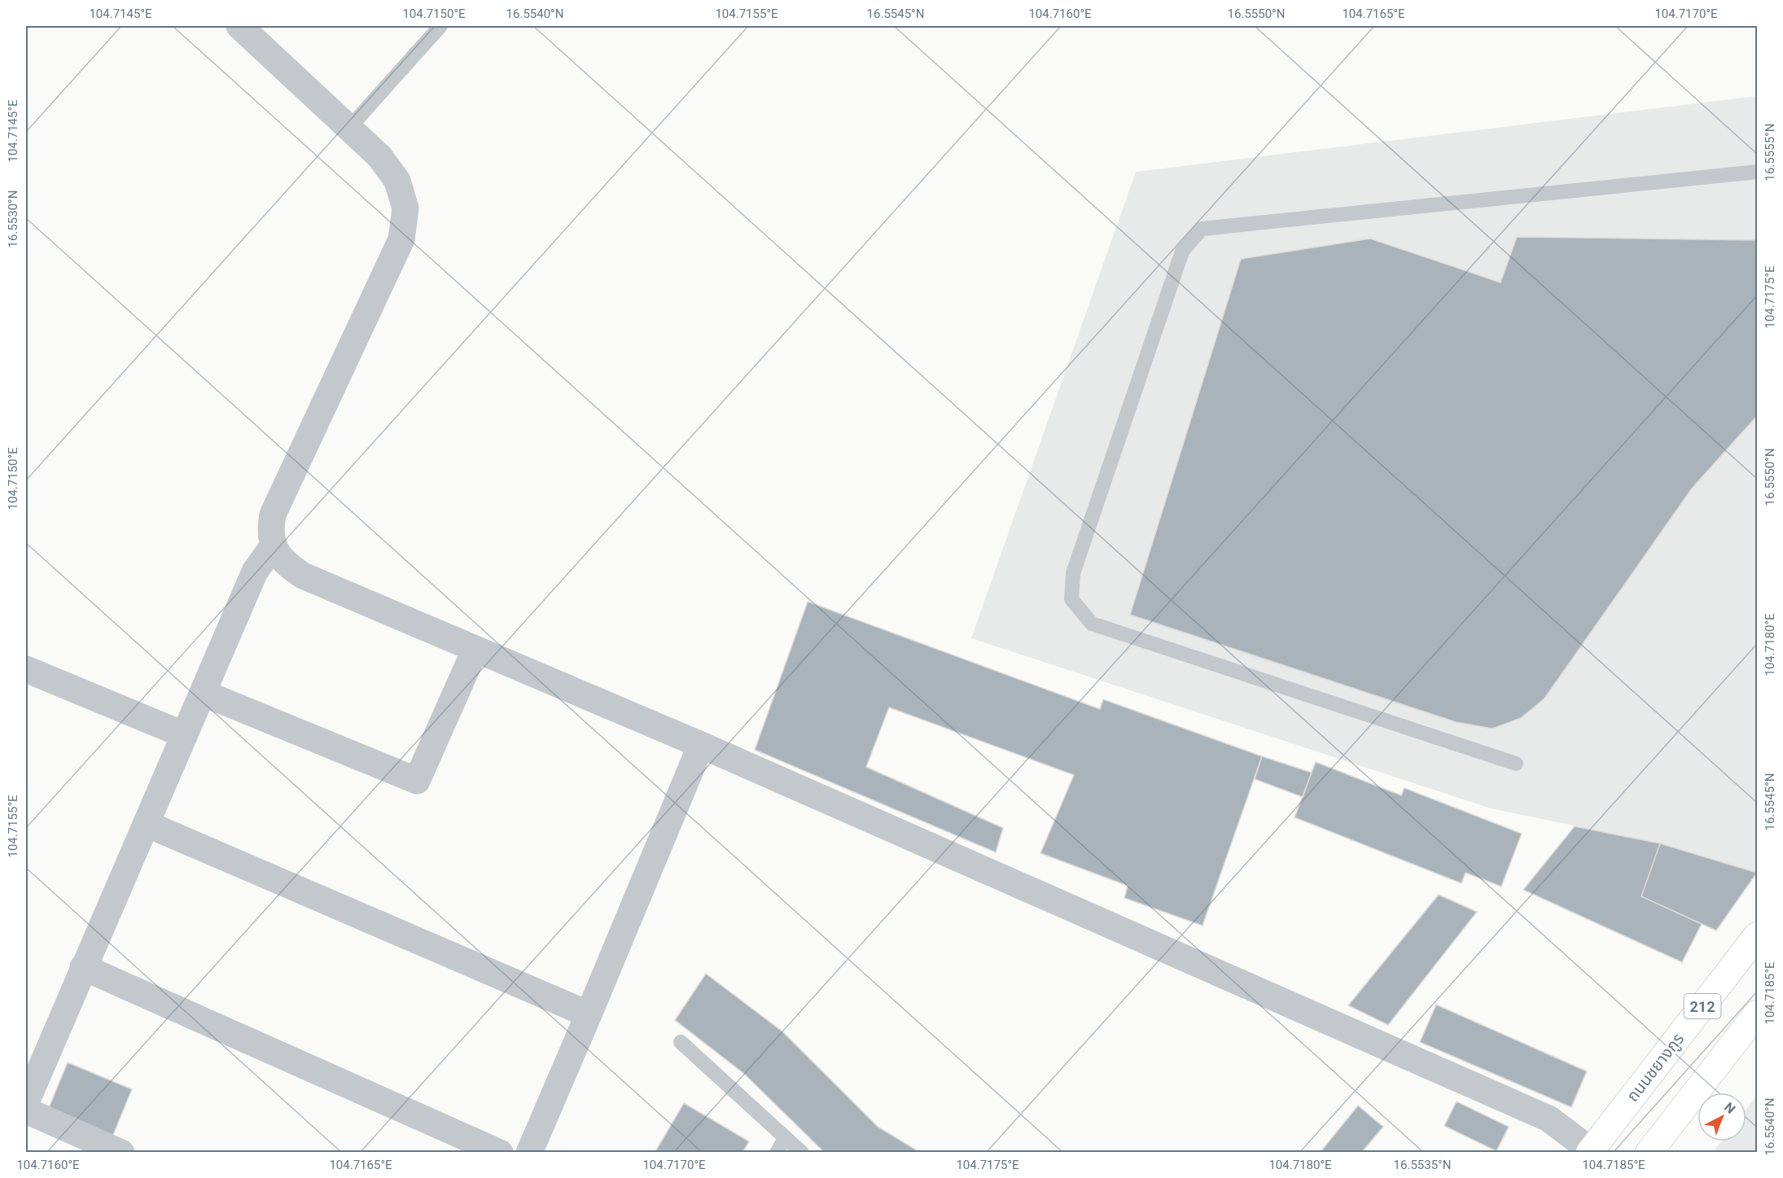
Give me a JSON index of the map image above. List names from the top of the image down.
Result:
{
  "streets": {
    "main road": ["212", "ถนนชยางกูร"]
  },
  "north": "top right",
  "coordinates": [
    "104.7145°E",
    "104.7150°E",
    "16.5540°N",
    "104.7155°E",
    "16.5545°N",
    "104.7160°E",
    "16.5550°N",
    "104.7165°E",
    "104.7170°E",
    "16.5555°N",
    "16.5530°N",
    "104.7175°E",
    "104.7180°E",
    "104.7185°E",
    "16.5535°N"
  ]
}
